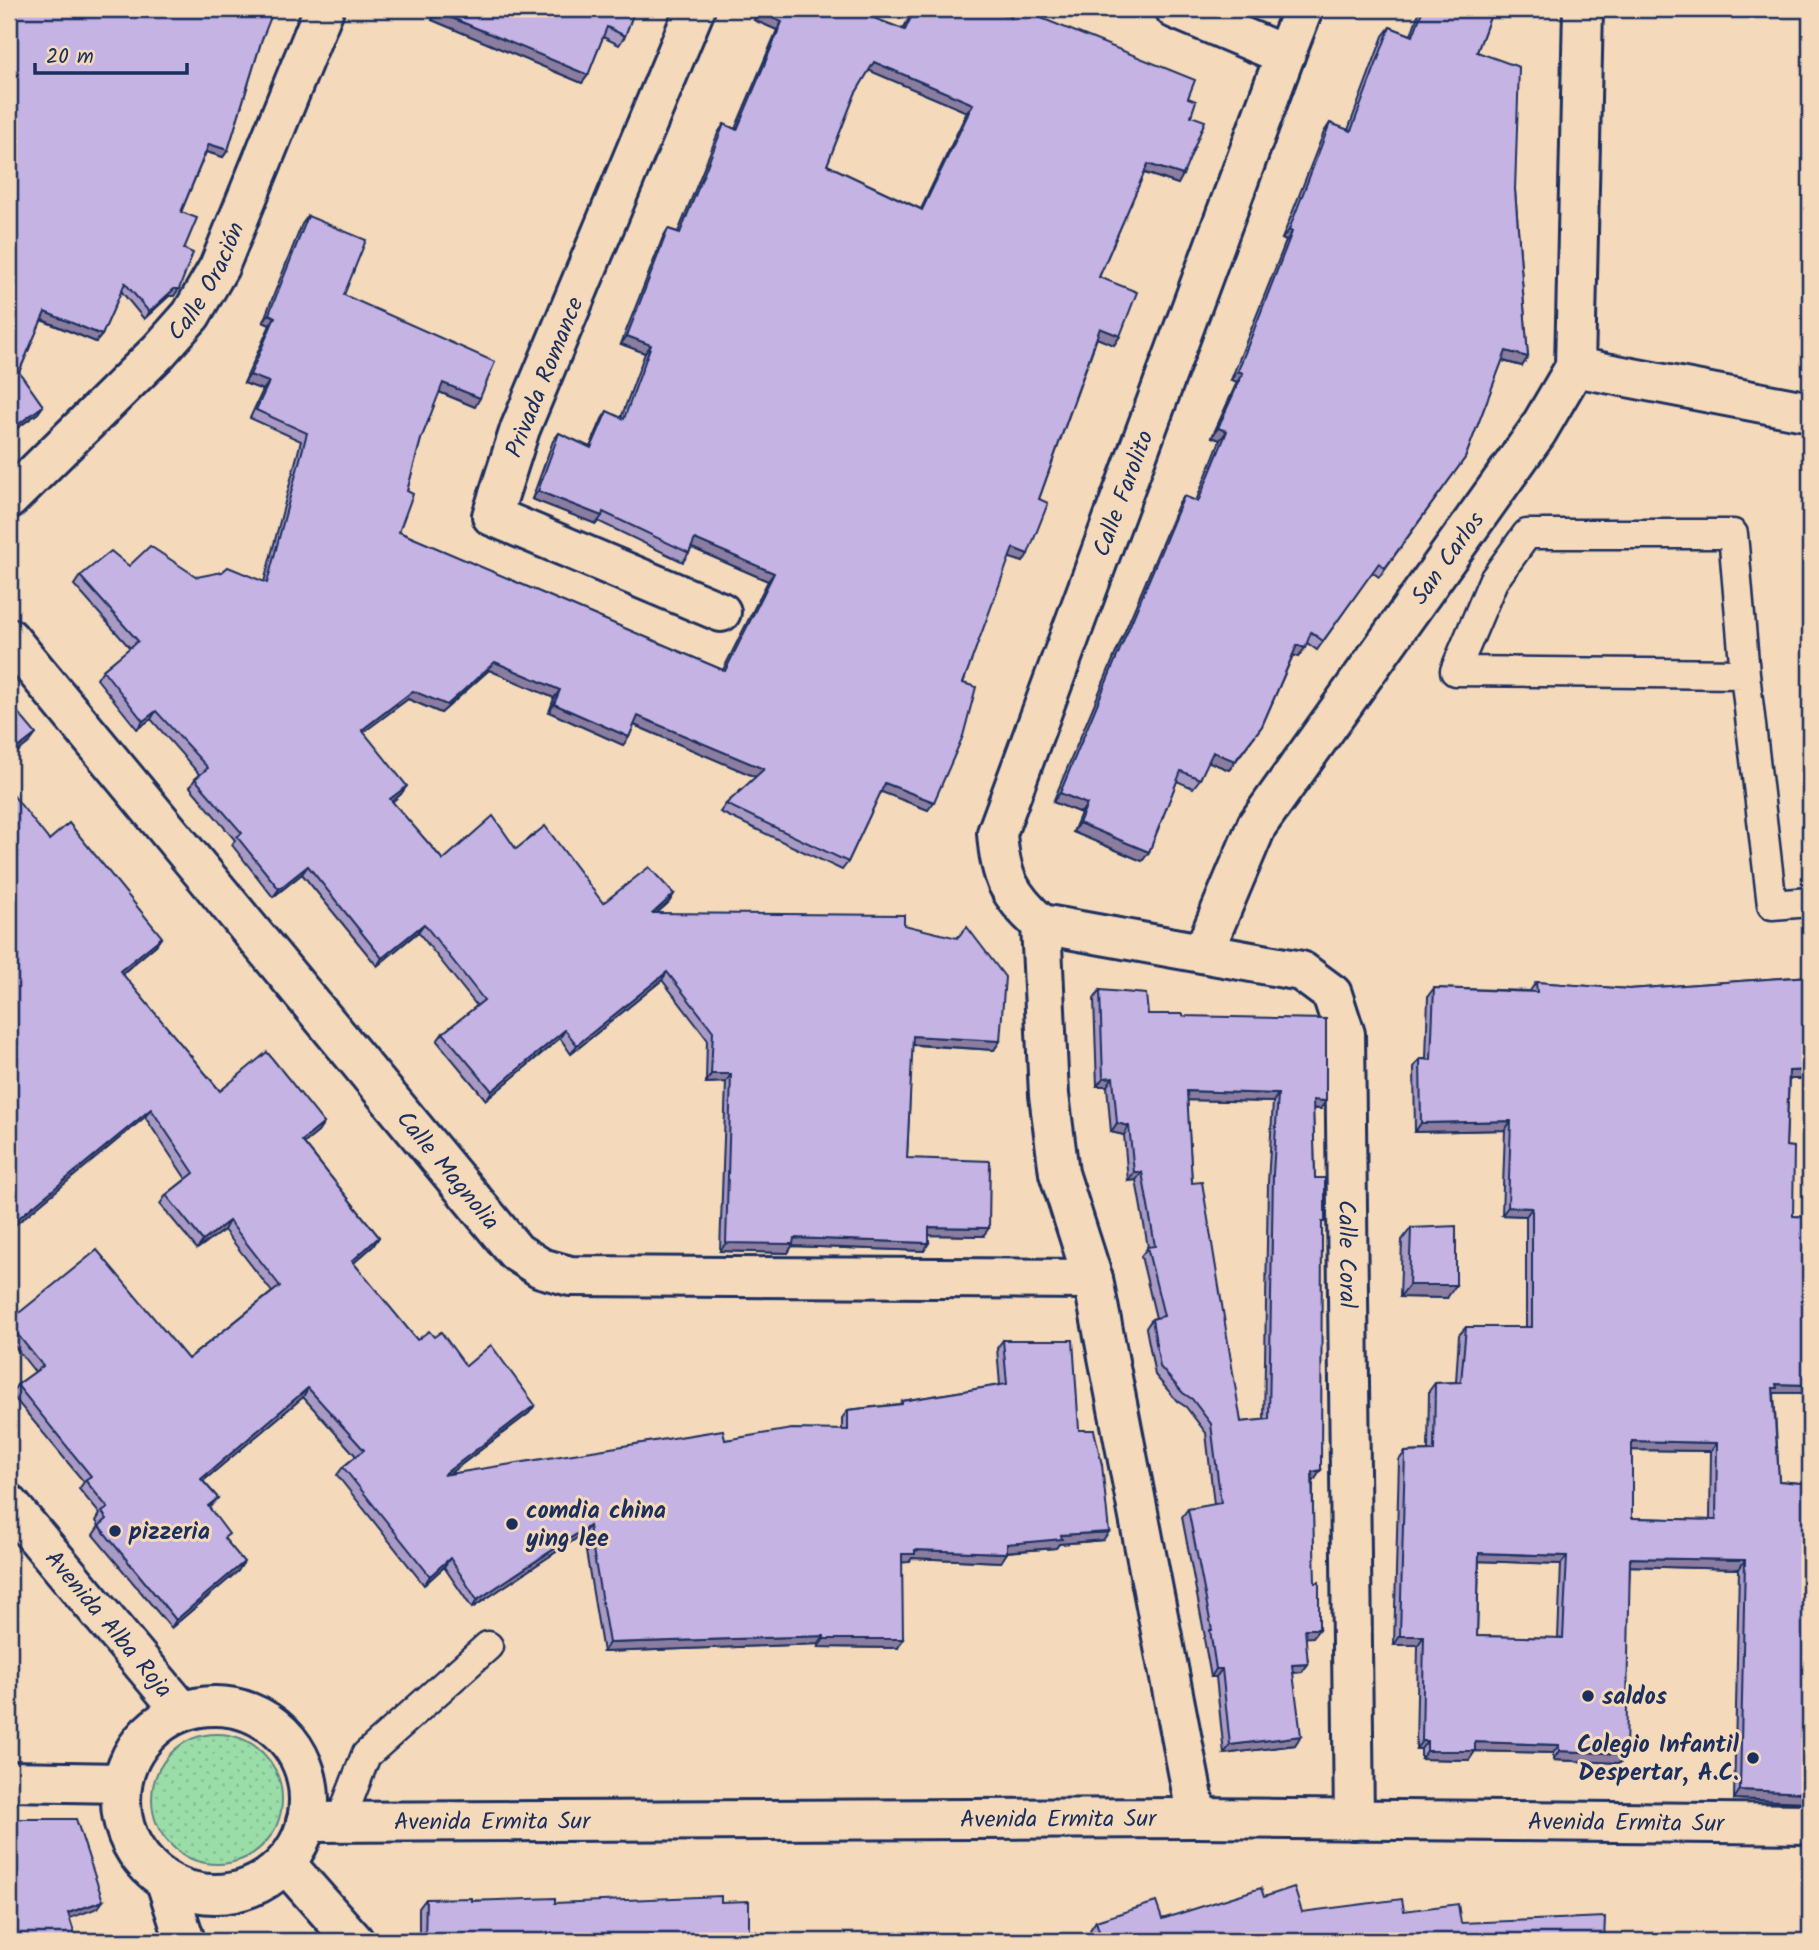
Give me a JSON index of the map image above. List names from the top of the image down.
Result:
{
  "streets": {
    "street": [
      "Calle Oración",
      "Privada Romance",
      "Calle Farolito",
      "San Carlos",
      "Calle Magnolia",
      "Calle Coral",
      "Avenida Alba Roja",
      "Avenida Ermita Sur"
    ]
  },
  "crossings": [
    ["Calle Farolito", "Calle Coral"],
    ["San Carlos", "Calle Coral"],
    ["Calle Coral", "Avenida Ermita Sur"],
    ["Avenida Alba Roja", "Avenida Ermita Sur"]
  ],
  "places": [
    "comdia china ying lee",
    "pizzeria",
    "saldos",
    "Colegio Infantil Despertar, A.C."
  ],
  "scale_bar": "20 m"
}
